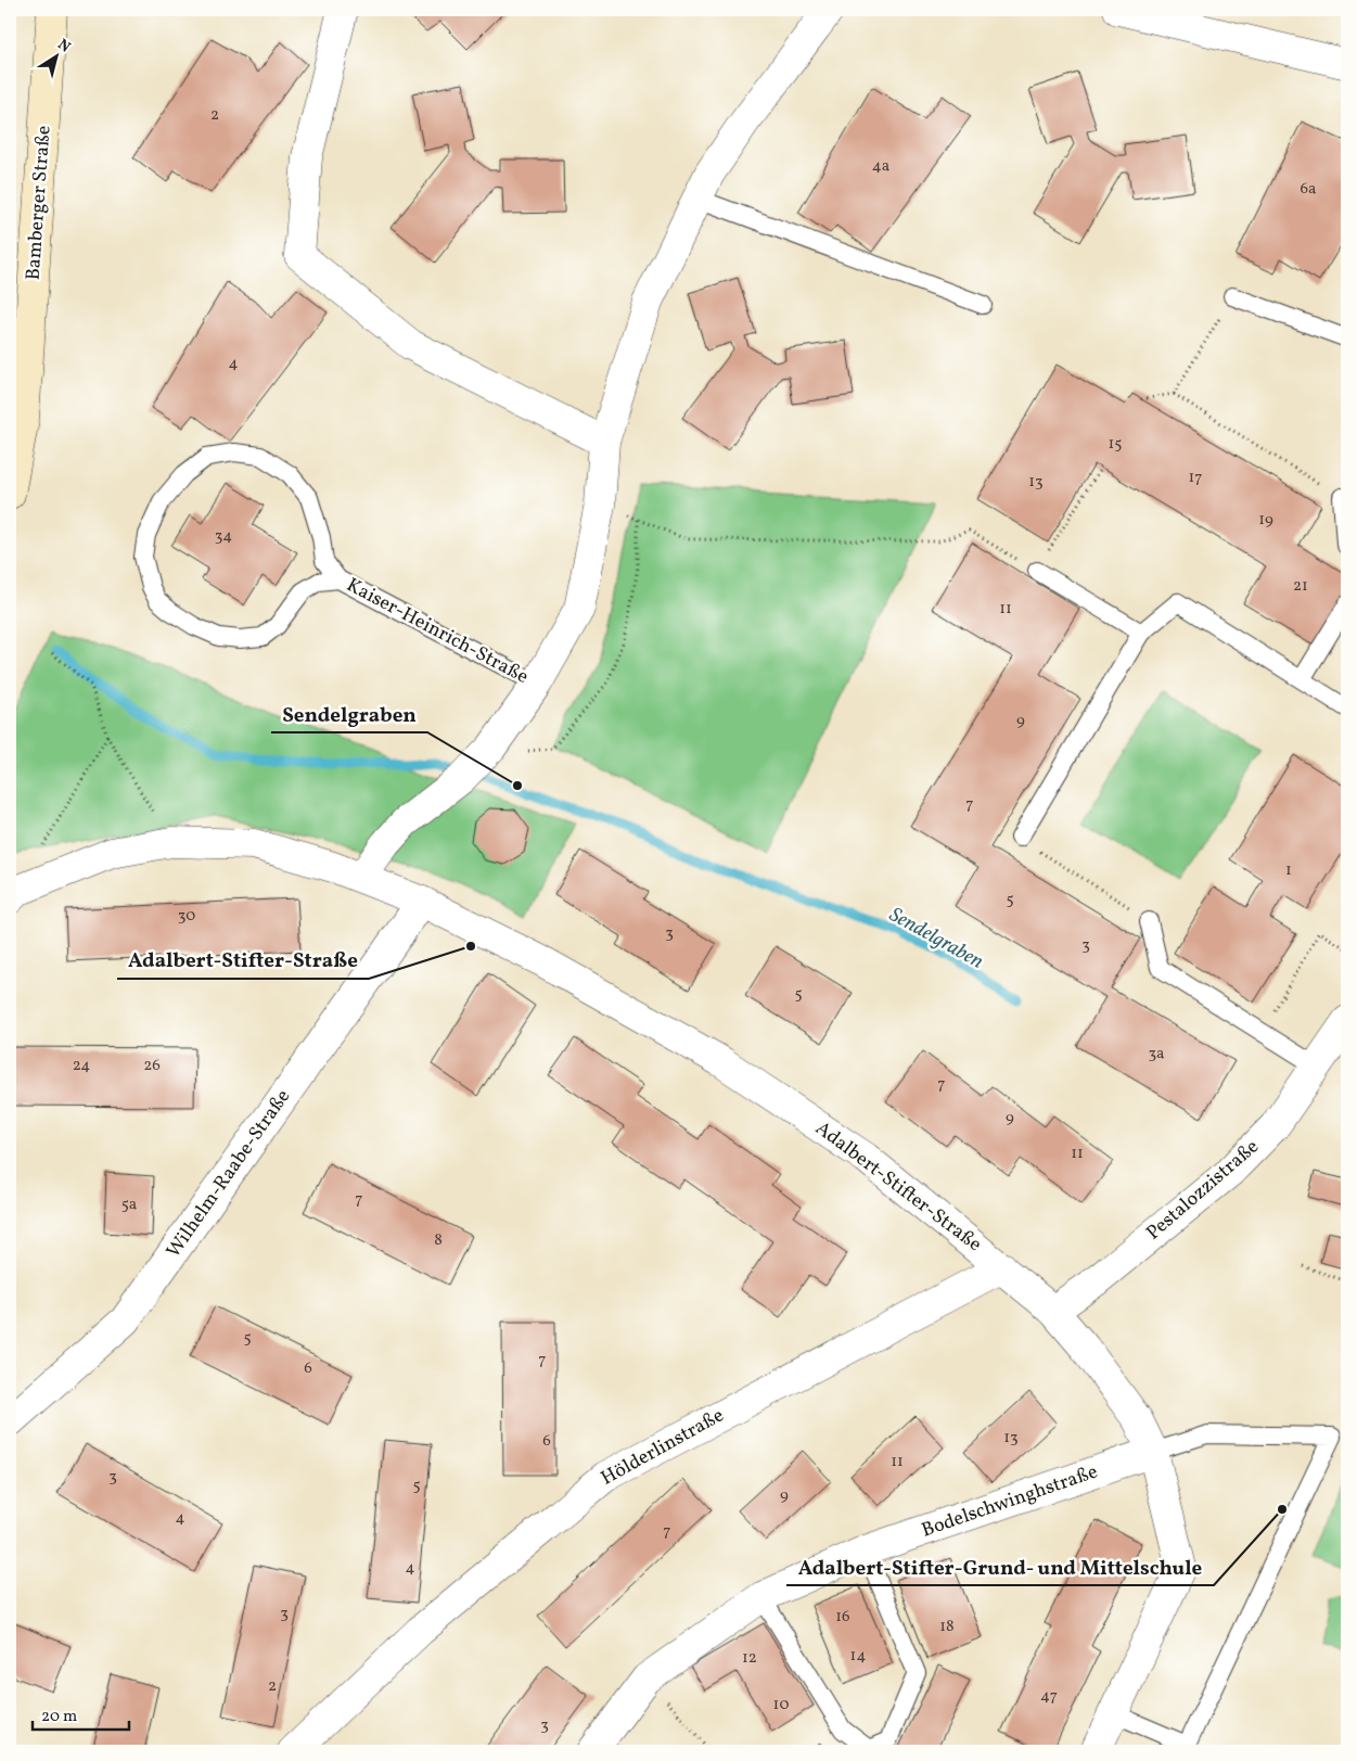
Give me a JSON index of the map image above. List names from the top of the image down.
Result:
{
  "streets": {
    "main road": ["Bamberger Straße"],
    "street": [
      "Kaiser-Heinrich-Straße",
      "Wilhelm-Raabe-Straße",
      "Adalbert-Stifter-Straße",
      "Pestalozzistraße",
      "Hölderlinstraße",
      "Bodelschwinghstraße"
    ]
  },
  "crossings": [
    ["Kaiser-Heinrich-Straße", "Adalbert-Stifter-Straße"],
    ["Wilhelm-Raabe-Straße", "Adalbert-Stifter-Straße"],
    ["Adalbert-Stifter-Straße", "Pestalozzistraße"],
    ["Adalbert-Stifter-Straße", "Hölderlinstraße"],
    ["Adalbert-Stifter-Straße", "Bodelschwinghstraße"]
  ],
  "water": ["Sendelgraben"],
  "places": ["Sendelgraben", "Adalbert-Stifter-Straße", "Adalbert-Stifter-Grund- und Mittelschule"],
  "house_numbers": [
    "2",
    "4a",
    "6a",
    "4",
    "15",
    "17",
    "13",
    "19",
    "34",
    "21",
    "11",
    "9",
    "7",
    "1",
    "5",
    "30",
    "3",
    "3",
    "5",
    "3a",
    "24",
    "26",
    "7",
    "9",
    "11",
    "7",
    "5a",
    "8",
    "5",
    "7",
    "6",
    "13",
    "6",
    "11",
    "3",
    "5",
    "9",
    "4",
    "7",
    "4",
    "3",
    "16",
    "18",
    "14",
    "12",
    "2",
    "47",
    "10",
    "3"
  ],
  "scale_bar": "20 m",
  "north": "top right"
}
